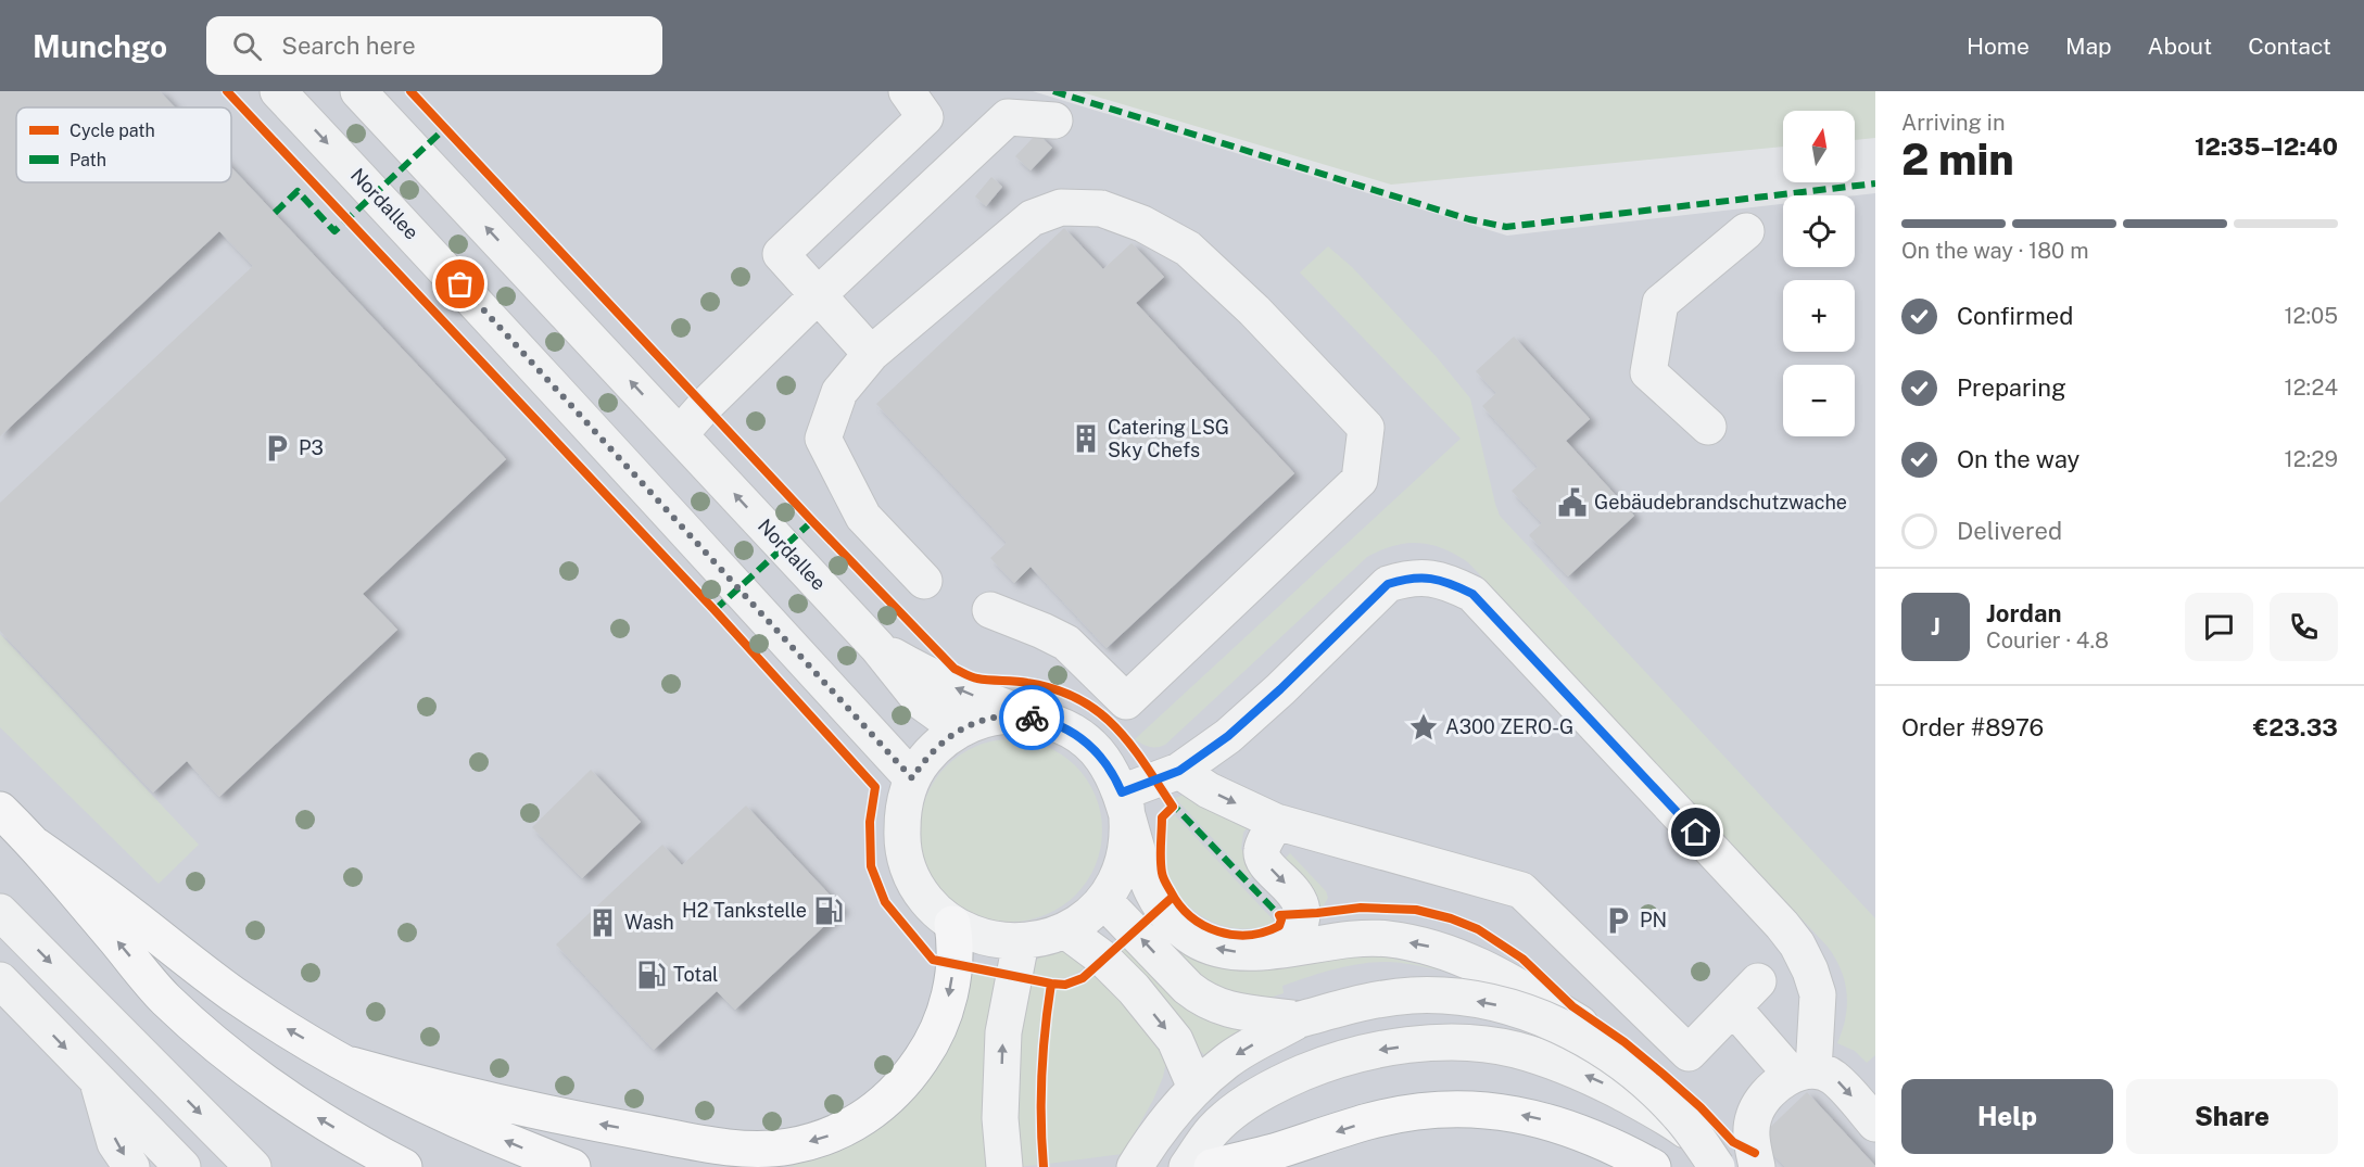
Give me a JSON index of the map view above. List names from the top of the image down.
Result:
{
  "streets": {
    "street": ["Nordallee"]
  },
  "places": {
    "building": ["Catering LSG Sky Chefs", "Wash"],
    "parking": ["P3", "PN"],
    "public building": ["Gebäudebrandschutzwache"],
    "place": ["A300 ZERO-G"],
    "fuel station": ["H2 Tankstelle", "Total"]
  },
  "legend": ["Cycle path", "Path"],
  "north": "top",
  "page": {
    "header": "Munchgo",
    "search": "Search here",
    "nav": [
      "Home",
      "Map",
      "About",
      "Contact"
    ],
    "heading": ["2 min", "Arriving in", "12:35–12:40"],
    "panel": [
      "Jordan",
      "Courier · 4.8",
      "Order #8976",
      "€23.33"
    ],
    "map_buttons": ["+", "−"],
    "bar": "On the way · 180 m",
    "list": [
      ["Confirmed", "12:05"],
      ["Preparing", "12:24"],
      ["On the way", "12:29"],
      "Delivered"
    ],
    "round": "J",
    "buttons": ["Help", "Share"]
  }
}
